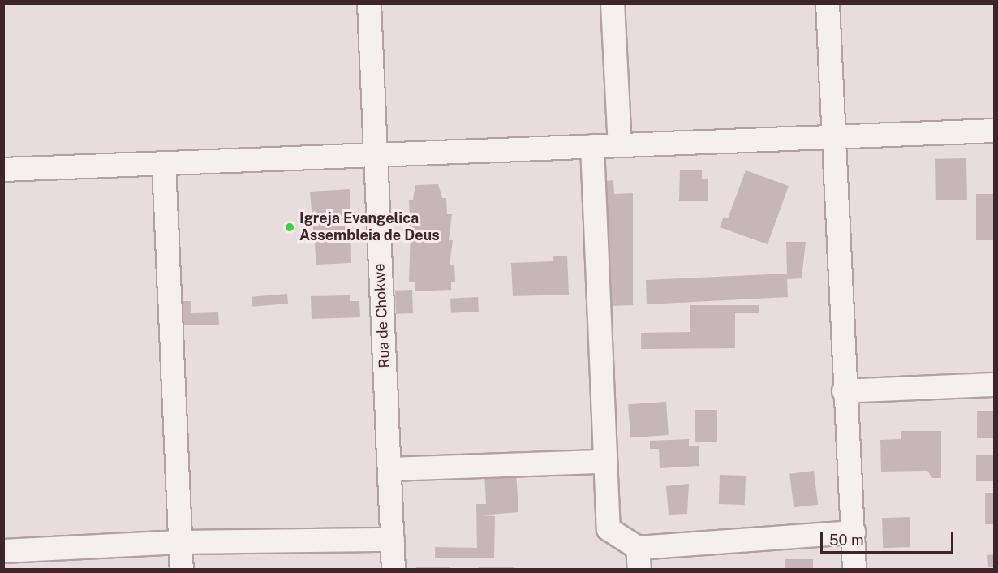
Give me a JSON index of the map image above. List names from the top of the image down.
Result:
{
  "streets": {
    "street": ["Rua de Chokwe"]
  },
  "places": ["Igreja Evangelica Assembleia de Deus"],
  "scale_bar": "50 m"
}
